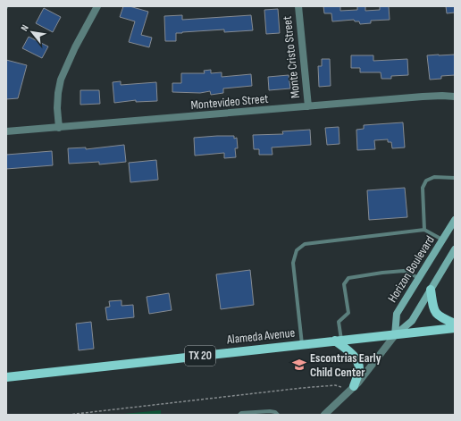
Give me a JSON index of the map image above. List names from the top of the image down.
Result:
{
  "streets": {
    "main road": ["Horizon Boulevard", "Alameda Avenue", "TX 20"],
    "street": ["Monte Cristo Street", "Montevideo Street"]
  },
  "crossings": [
    ["Monte Cristo Street", "Montevideo Street"],
    ["Horizon Boulevard", "Alameda Avenue"]
  ],
  "places": {
    "school or university": ["Escontrias Early Child Center"]
  },
  "north": "top left"
}
